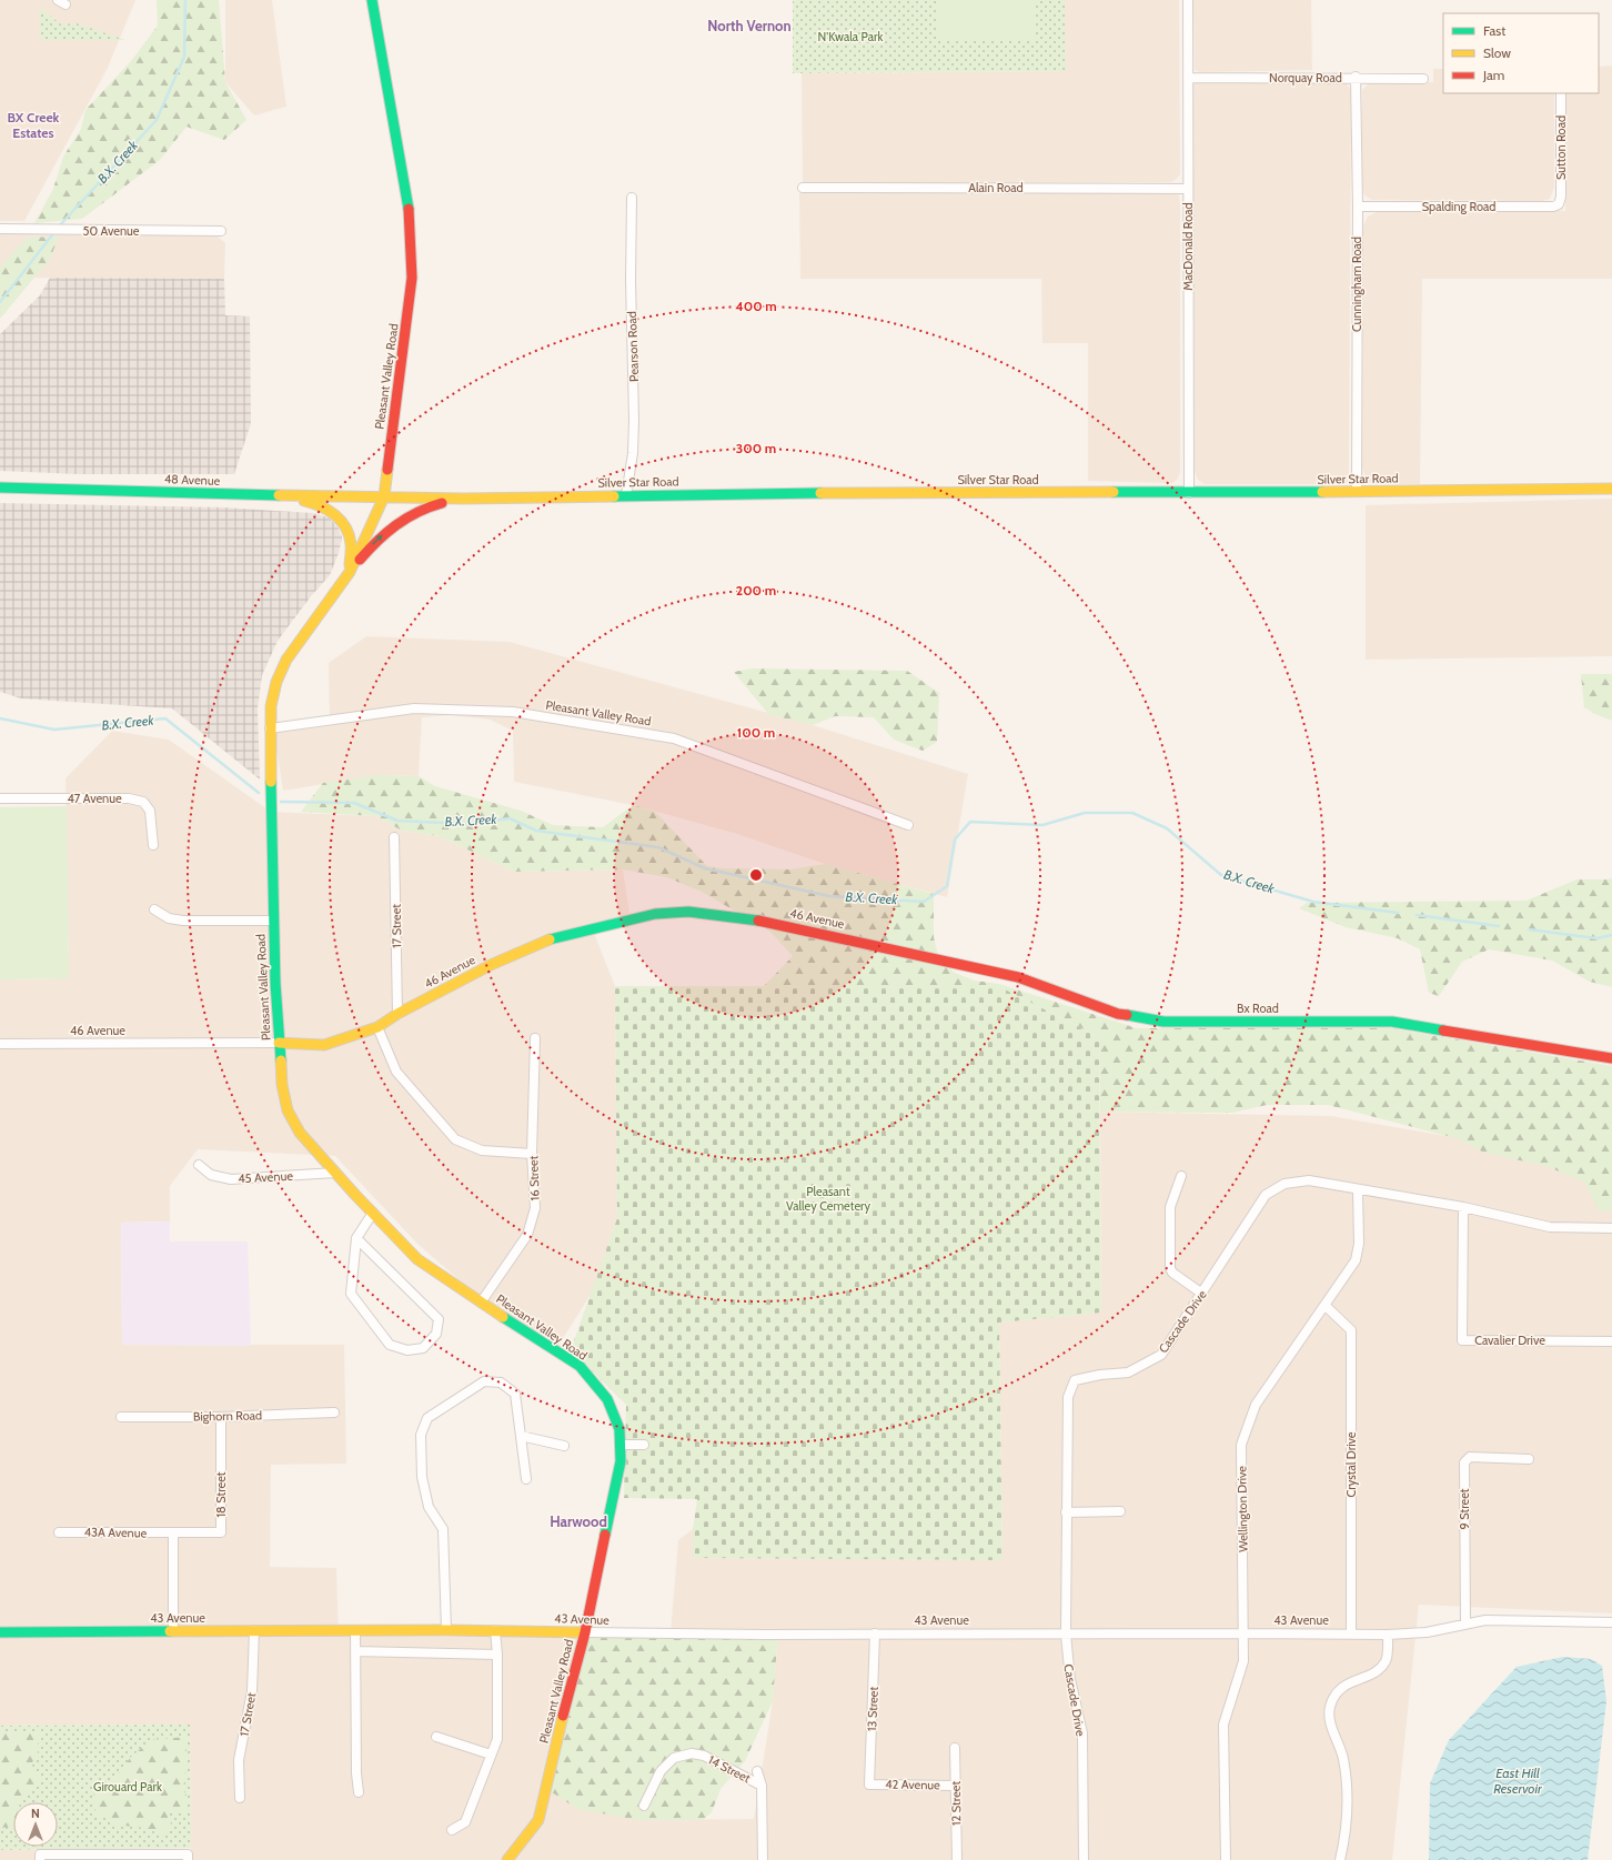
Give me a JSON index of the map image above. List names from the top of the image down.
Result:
{
  "streets": {
    "street": [
      "Norquay Road",
      "Sutton Road",
      "Alain Road",
      "Spalding Road",
      "50 Avenue",
      "MacDonald Road",
      "Cunningham Road",
      "Pearson Road",
      "Pleasant Valley Road",
      "Silver Star Road",
      "48 Avenue",
      "47 Avenue",
      "46 Avenue",
      "17 Street",
      "Bx Road",
      "45 Avenue",
      "16 Street",
      "Cascade Drive",
      "Cavalier Drive",
      "Bighorn Road",
      "Crystal Drive",
      "18 Street",
      "Wellington Drive",
      "9 Street",
      "43A Avenue",
      "43 Avenue",
      "13 Street",
      "14 Street",
      "42 Avenue",
      "12 Street"
    ]
  },
  "crossings": [
    ["Norquay Road", "MacDonald Road"],
    ["Norquay Road", "Cunningham Road"],
    ["Sutton Road", "Spalding Road"],
    ["Alain Road", "MacDonald Road"],
    ["Spalding Road", "Cunningham Road"],
    ["MacDonald Road", "Silver Star Road"],
    ["Cunningham Road", "Silver Star Road"],
    ["Pearson Road", "Silver Star Road"],
    ["Pleasant Valley Road", "Silver Star Road"],
    ["Pleasant Valley Road", "48 Avenue"],
    ["Pleasant Valley Road", "46 Avenue"],
    ["Pleasant Valley Road", "45 Avenue"],
    ["Pleasant Valley Road", "16 Street"],
    ["Pleasant Valley Road", "43 Avenue"],
    ["Silver Star Road", "48 Avenue"],
    ["46 Avenue", "17 Street"],
    ["46 Avenue", "Bx Road"],
    ["17 Street", "43 Avenue"],
    ["Cascade Drive", "Cavalier Drive"],
    ["Cascade Drive", "Wellington Drive"],
    ["Cascade Drive", "43 Avenue"],
    ["Bighorn Road", "18 Street"],
    ["Crystal Drive", "Wellington Drive"],
    ["Crystal Drive", "43 Avenue"],
    ["18 Street", "43A Avenue"],
    ["Wellington Drive", "43 Avenue"],
    ["9 Street", "43 Avenue"],
    ["43 Avenue", "13 Street"],
    ["13 Street", "42 Avenue"],
    ["42 Avenue", "12 Street"]
  ],
  "districts": ["North Vernon", "BX Creek Estates", "Harwood"],
  "water": ["B.X. Creek", "East Hill Reservoir"],
  "parks": ["N'Kwala Park", "Pleasant Valley Cemetery", "Girouard Park"],
  "legend": ["Fast", "Slow", "Jam"],
  "north": "top",
  "rings": [
    "400 m",
    "300 m",
    "200 m",
    "100 m"
  ]
}
